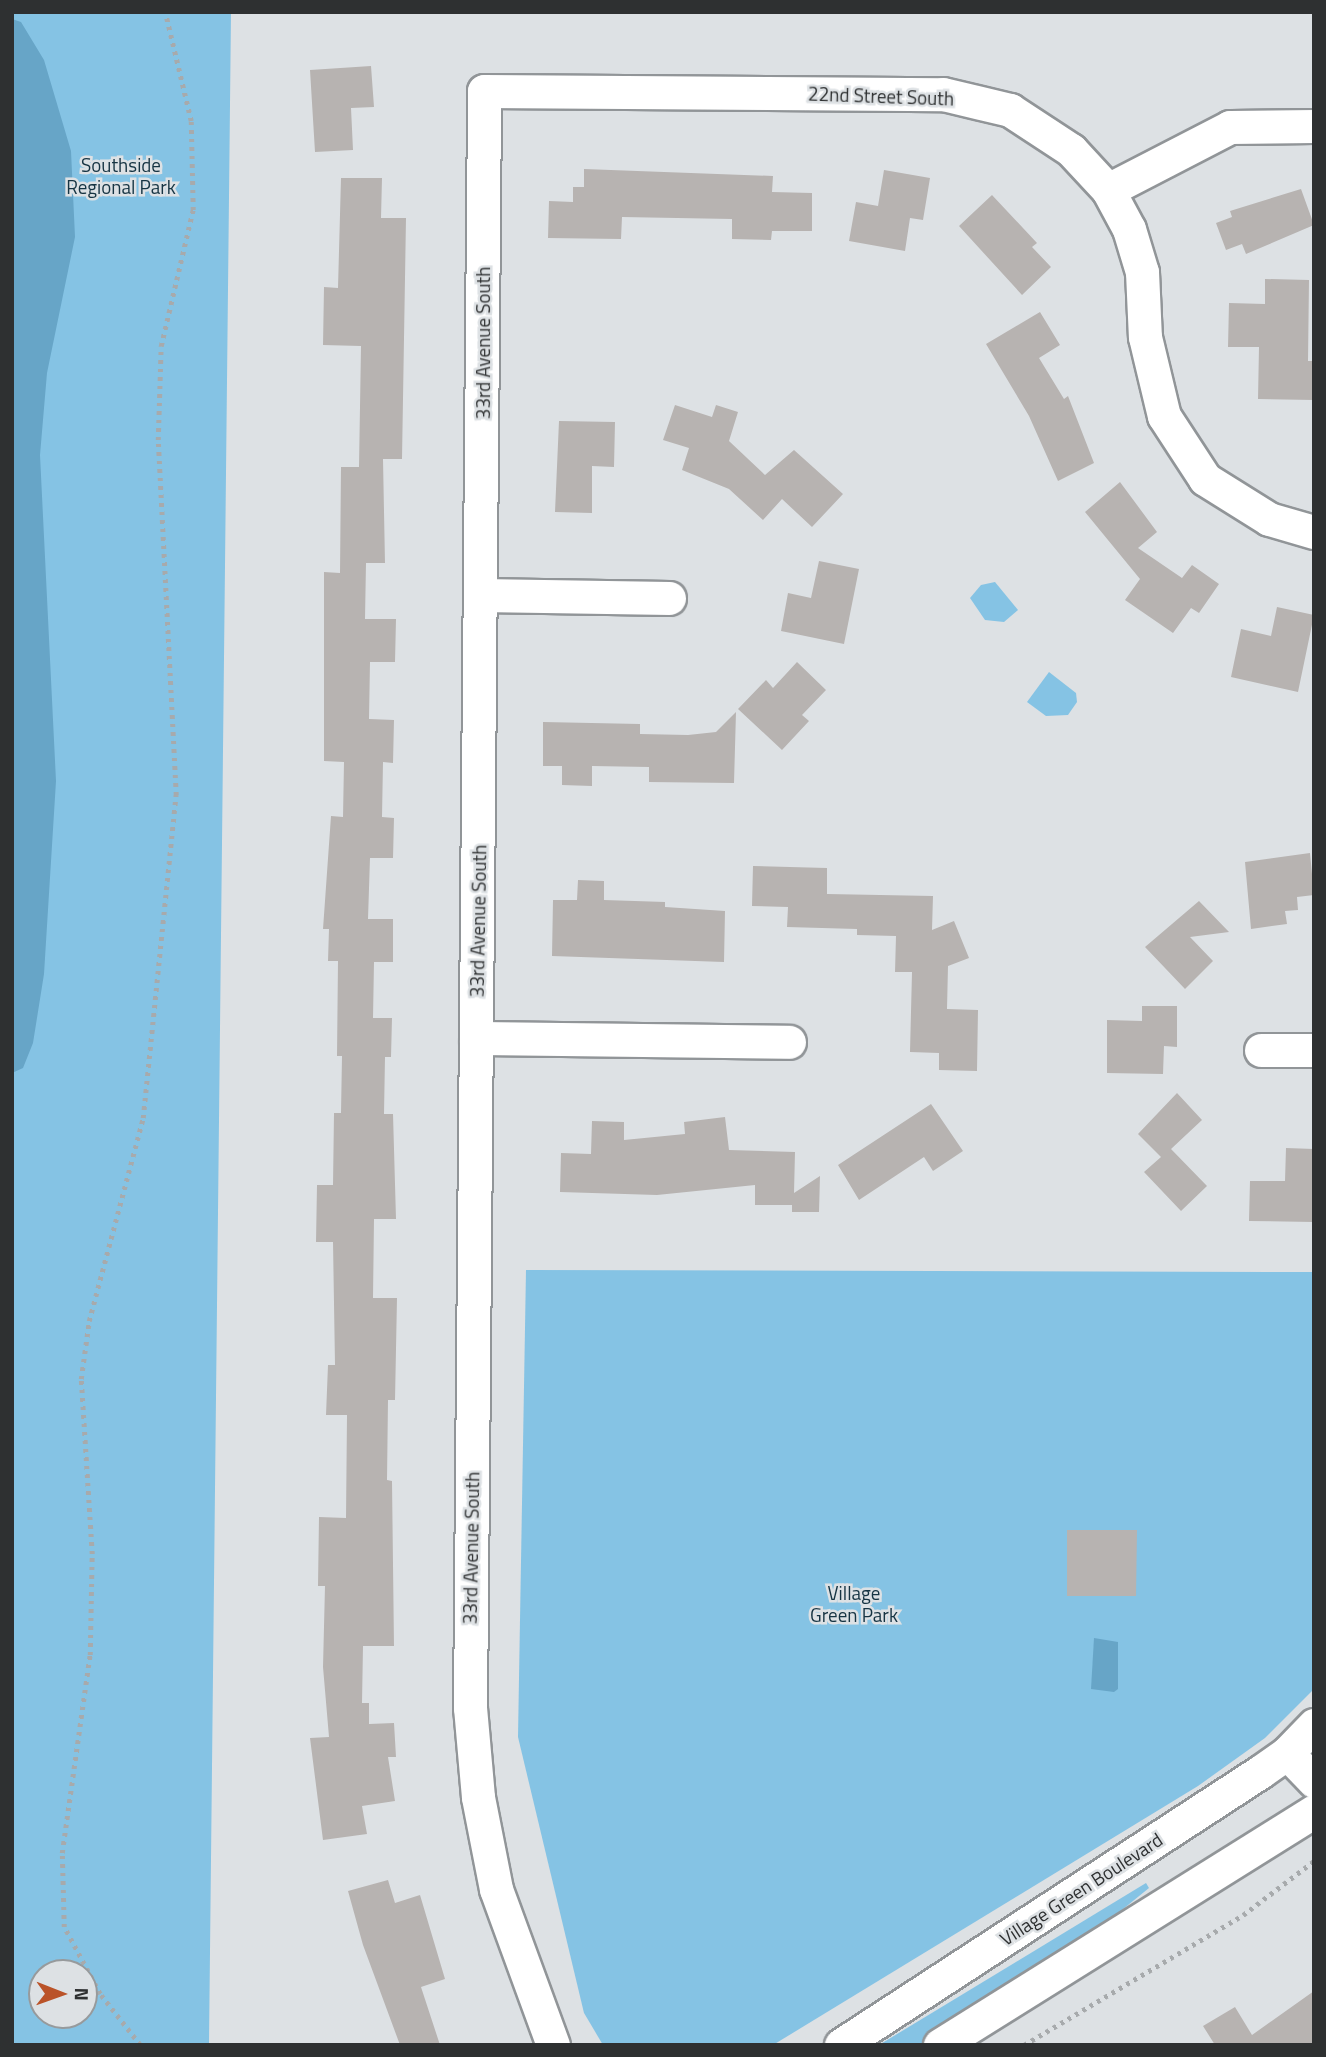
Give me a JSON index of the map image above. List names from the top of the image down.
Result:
{
  "streets": {
    "street": ["22nd Street South", "33rd Avenue South", "Village Green Boulevard"]
  },
  "crossings": [
    ["22nd Street South", "33rd Avenue South"]
  ],
  "parks": ["Southside Regional Park", "Village Green Park"],
  "north": "right"
}
